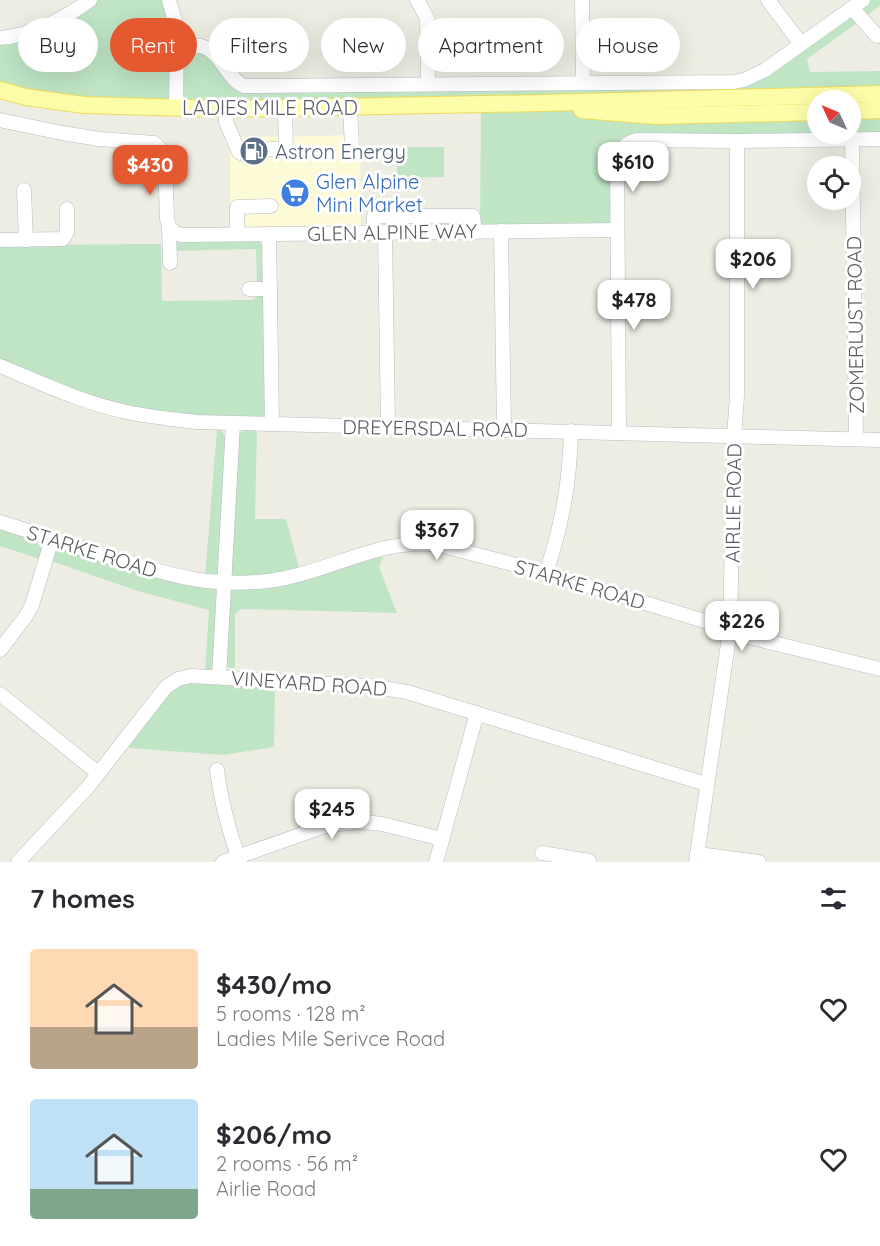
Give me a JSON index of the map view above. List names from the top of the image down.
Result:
{
  "streets": {
    "main road": ["LADIES MILE ROAD"],
    "street": [
      "GLEN ALPINE WAY",
      "ZOMERLUST ROAD",
      "DREYERSDAL ROAD",
      "AIRLIE ROAD",
      "STARKE ROAD",
      "VINEYARD ROAD"
    ]
  },
  "crossings": [
    ["ZOMERLUST ROAD", "DREYERSDAL ROAD"],
    ["DREYERSDAL ROAD", "AIRLIE ROAD"],
    ["AIRLIE ROAD", "STARKE ROAD"],
    ["AIRLIE ROAD", "VINEYARD ROAD"]
  ],
  "places": {
    "fuel station": ["Astron Energy"],
    "supermarket": ["Glen Alpine Mini Market"]
  },
  "north": "top left",
  "page": {
    "chip": [
      "Buy",
      "Rent",
      "Filters",
      "New",
      "Apartment",
      "House"
    ],
    "price": [
      "$610",
      "$430",
      "$206",
      "$478",
      "$367",
      "$226",
      "$245"
    ],
    "heading": "7 homes",
    "list": [
      {
        "name": "$430/mo",
        "note": "5 rooms · 128 m² · Ladies Mile Serivce Road"
      },
      {
        "name": "$206/mo",
        "note": "2 rooms · 56 m² · Airlie Road"
      }
    ]
  }
}
